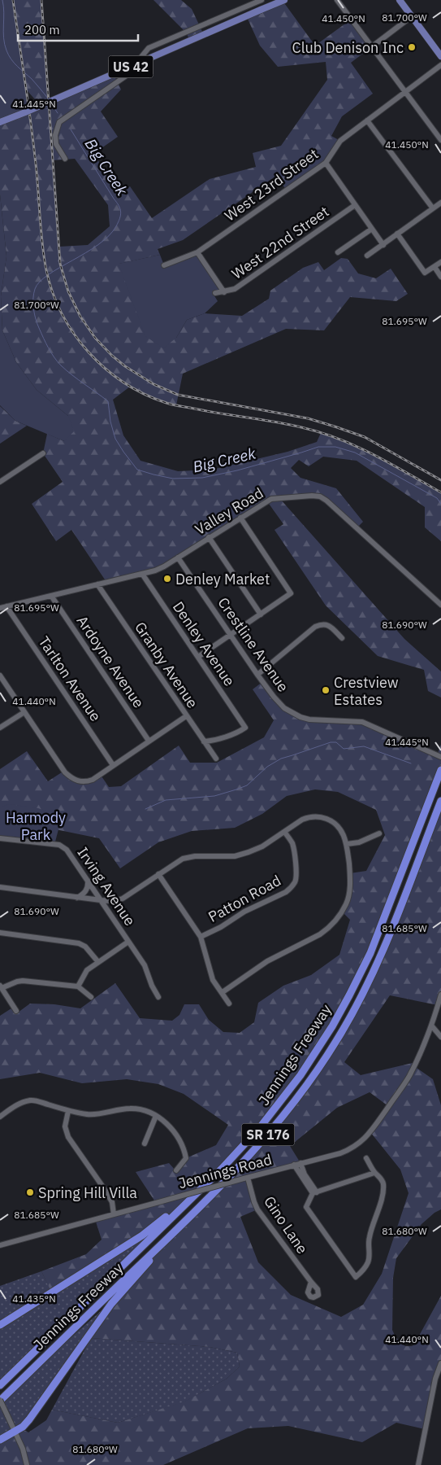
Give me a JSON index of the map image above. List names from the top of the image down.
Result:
{
  "streets": {
    "highway": ["Jennings Freeway", "SR 176"],
    "main road": ["US 42"],
    "street": [
      "West 23rd Street",
      "West 22nd Street",
      "Valley Road",
      "Denley Avenue",
      "Crestline Avenue",
      "Ardoyne Avenue",
      "Granby Avenue",
      "Tarlton Avenue",
      "Irving Avenue",
      "Patton Road",
      "Jennings Road",
      "Gino Lane"
    ]
  },
  "crossings": [
    ["Valley Road", "Denley Avenue"],
    ["Valley Road", "Crestline Avenue"],
    ["Valley Road", "Ardoyne Avenue"],
    ["Valley Road", "Granby Avenue"],
    ["Valley Road", "Tarlton Avenue"],
    ["Denley Avenue", "Granby Avenue"],
    ["Jennings Road", "Gino Lane"]
  ],
  "water": ["Big Creek"],
  "parks": ["Harmody Park"],
  "places": [
    "Club Denison Inc",
    "Denley Market",
    "Crestview Estates",
    "Spring Hill Villa"
  ],
  "scale_bar": "200 m",
  "coordinates": [
    "81.700°W",
    "41.450°N",
    "41.445°N",
    "81.695°W",
    "81.690°W",
    "41.440°N",
    "81.685°W",
    "81.680°W",
    "41.435°N"
  ]
}
